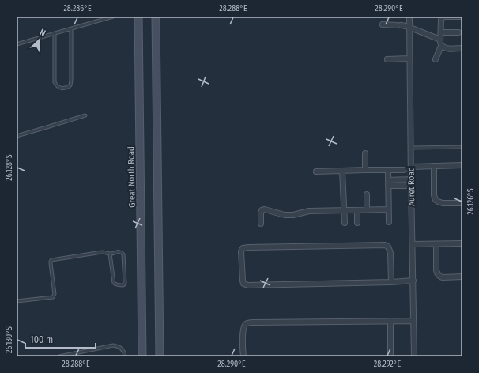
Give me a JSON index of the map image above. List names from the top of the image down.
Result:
{
  "streets": {
    "main road": ["Great North Road"],
    "street": ["Auret Road"]
  },
  "scale_bar": "100 m",
  "north": "top right",
  "coordinates": [
    "28.286°E",
    "28.288°E",
    "28.290°E",
    "26.128°S",
    "26.126°S",
    "26.130°S",
    "28.292°E"
  ]
}
